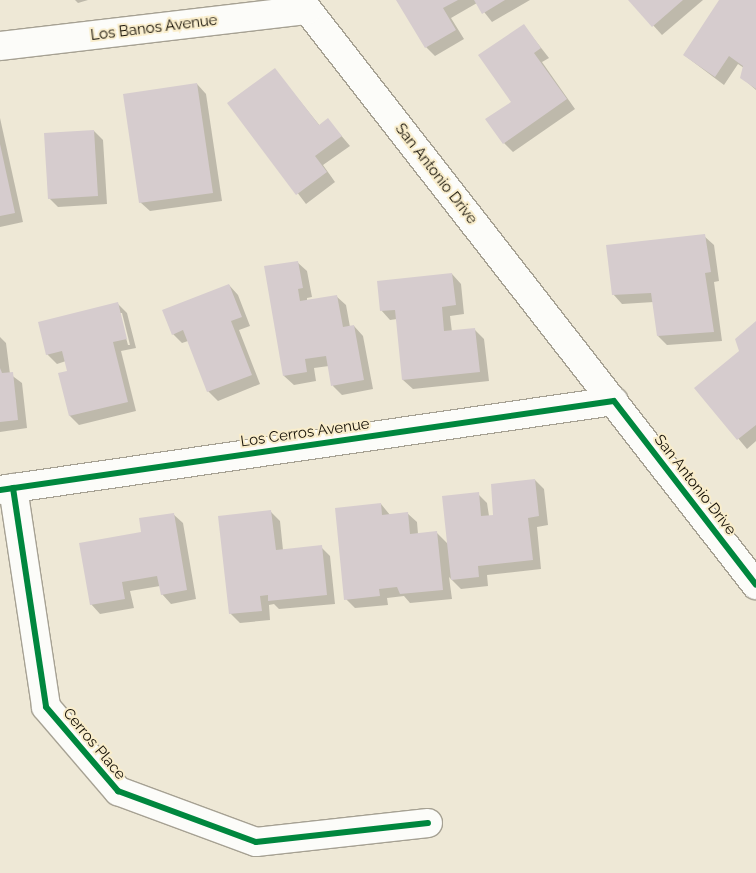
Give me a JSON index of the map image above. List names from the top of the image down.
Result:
{
  "streets": {
    "street": [
      "Los Banos Avenue",
      "San Antonio Drive",
      "Los Cerros Avenue",
      "Cerros Place"
    ]
  },
  "crossings": [
    ["Los Banos Avenue", "San Antonio Drive"],
    ["San Antonio Drive", "Los Cerros Avenue"],
    ["Los Cerros Avenue", "Cerros Place"]
  ]
}
